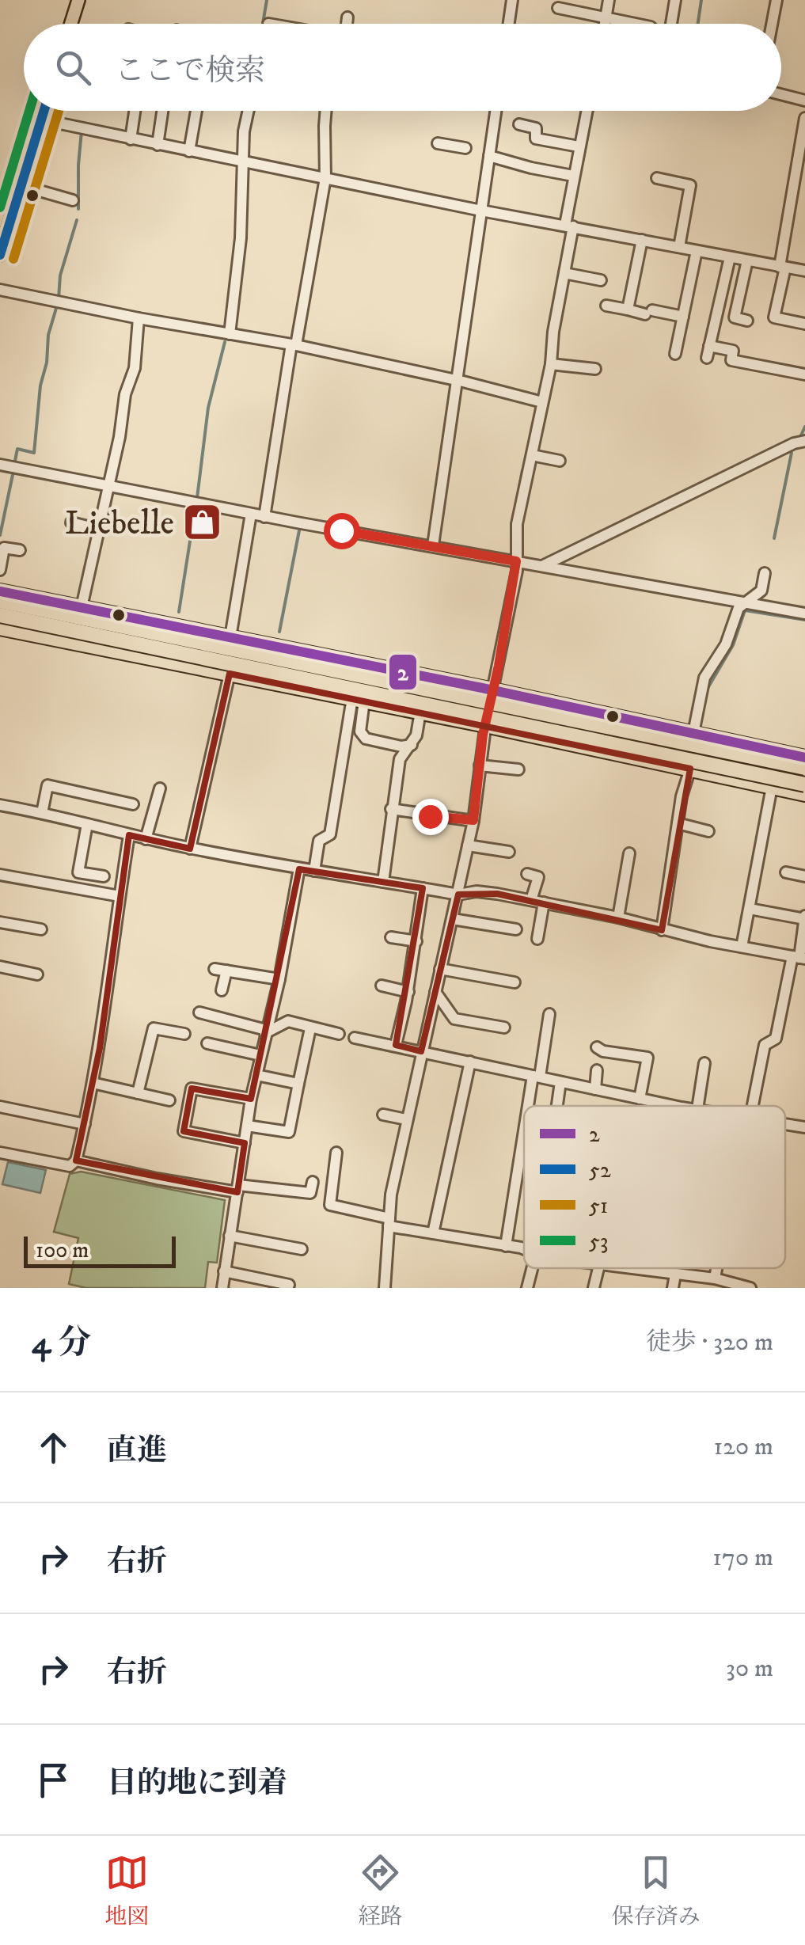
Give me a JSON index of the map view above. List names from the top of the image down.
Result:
{
  "places": {
    "shop": ["Liebelle"]
  },
  "lines": [
    "transit line 52",
    "transit line 51",
    "transit line 53",
    "transit line 2"
  ],
  "legend": [
    "2",
    "52",
    "51",
    "53"
  ],
  "scale_bar": "100 m",
  "page": {
    "search": "ここで検索",
    "scale": "100 m",
    "heading": ["4 分", "徒歩 · 320 m"],
    "list": [
      ["直進", "120 m"],
      ["右折", "170 m"],
      ["右折", "30 m"],
      "目的地に到着"
    ],
    "nav": ["地図", "経路", "保存済み"]
  }
}
